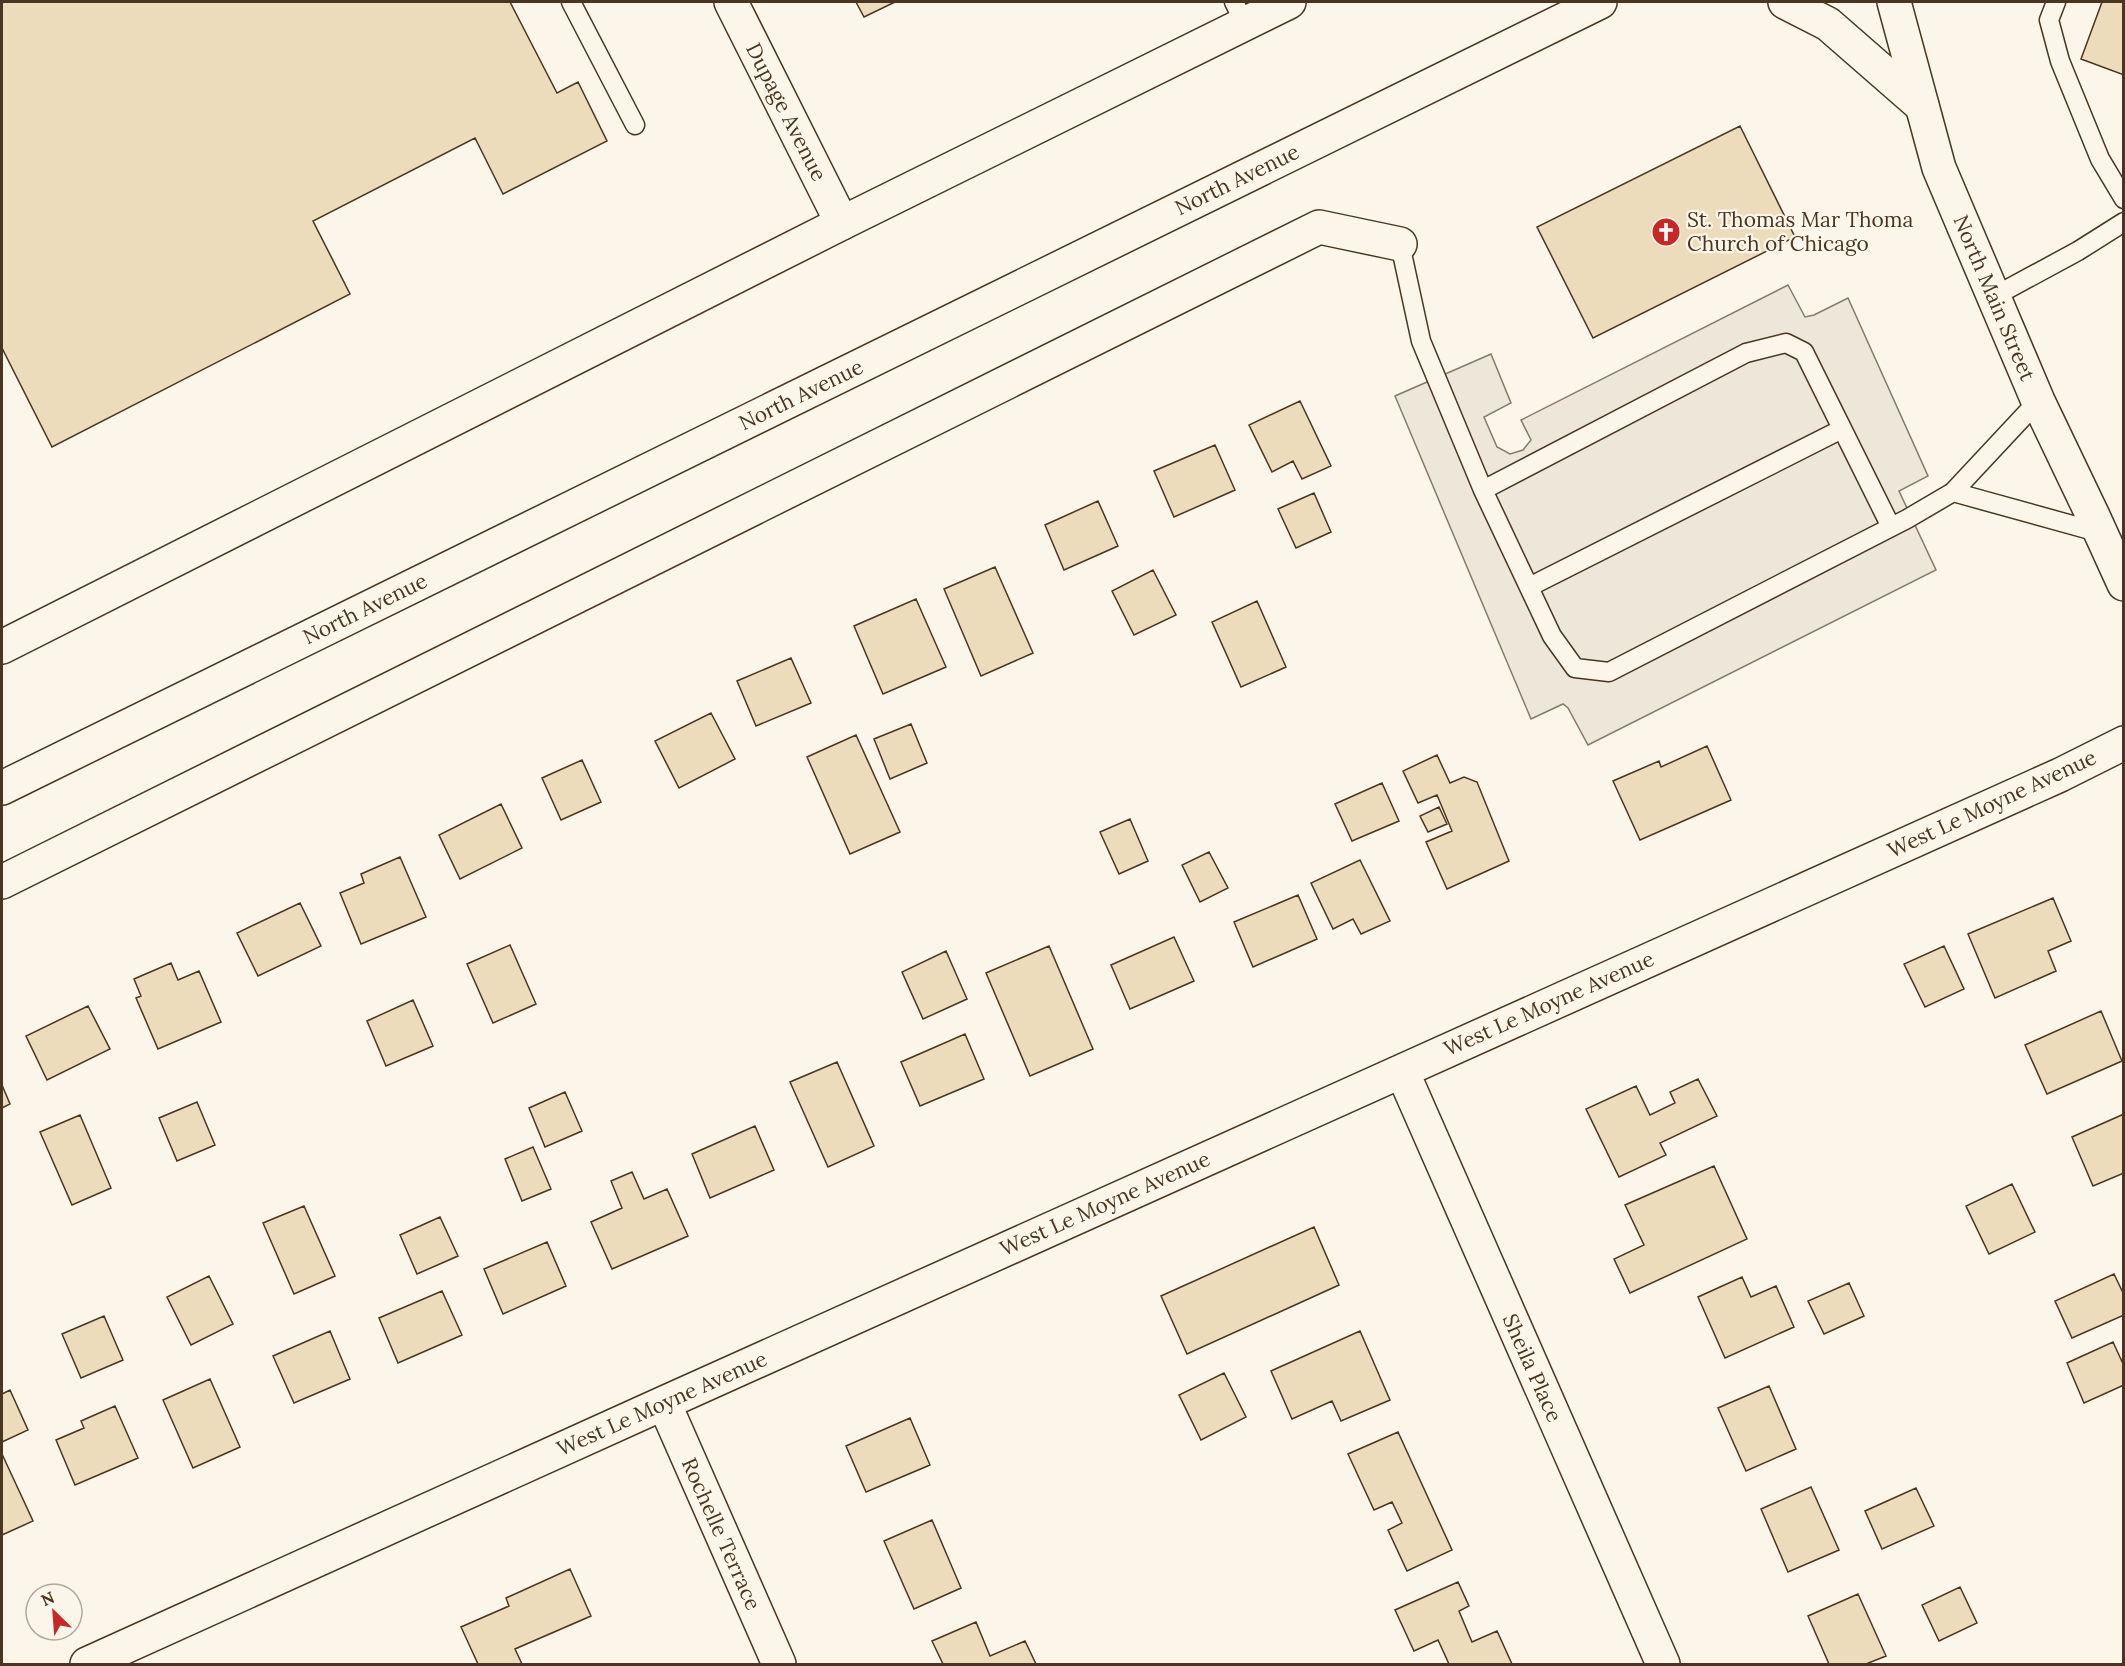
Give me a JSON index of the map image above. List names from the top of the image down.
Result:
{
  "streets": {
    "street": [
      "Dupage Avenue",
      "North Avenue",
      "North Main Street",
      "West Le Moyne Avenue",
      "Sheila Place",
      "Rochelle Terrace"
    ]
  },
  "crossings": [
    ["West Le Moyne Avenue", "Sheila Place"],
    ["West Le Moyne Avenue", "Rochelle Terrace"]
  ],
  "places": {
    "church": ["St. Thomas Mar Thoma Church of Chicago"]
  },
  "north": "top left"
}
